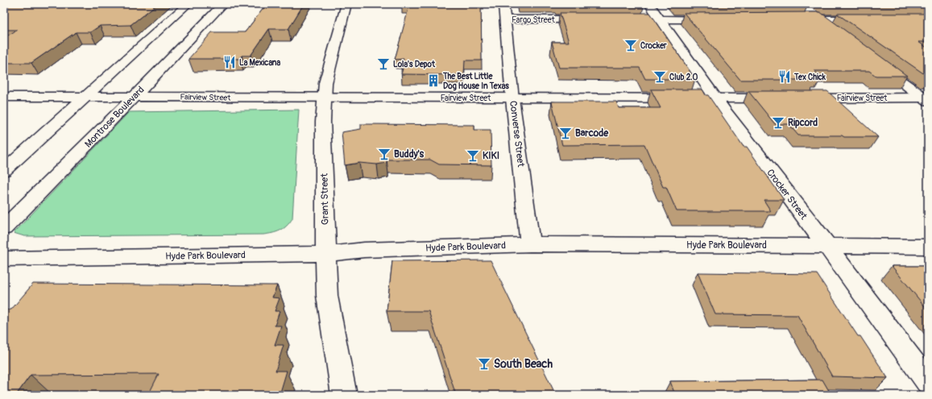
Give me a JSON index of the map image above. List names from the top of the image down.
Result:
{
  "streets": {
    "street": [
      "Fargo Street",
      "Fairview Street",
      "Montrose Boulevard",
      "Converse Street",
      "Crocker Street",
      "Grant Street",
      "Hyde Park Boulevard"
    ]
  },
  "crossings": [
    ["Fargo Street", "Converse Street"],
    ["Fairview Street", "Montrose Boulevard"],
    ["Fairview Street", "Converse Street"],
    ["Fairview Street", "Crocker Street"],
    ["Fairview Street", "Grant Street"],
    ["Converse Street", "Hyde Park Boulevard"],
    ["Crocker Street", "Hyde Park Boulevard"],
    ["Grant Street", "Hyde Park Boulevard"]
  ],
  "places": {
    "bar": [
      "Crocker",
      "Lola's Depot",
      "Club 2.0",
      "Ripcord",
      "Barcode",
      "Buddy's",
      "KIKI",
      "South Beach"
    ],
    "restaurant": ["La Mexicana", "Tex Chick"],
    "building": ["The Best Little Dog House In Texas"]
  }
}
